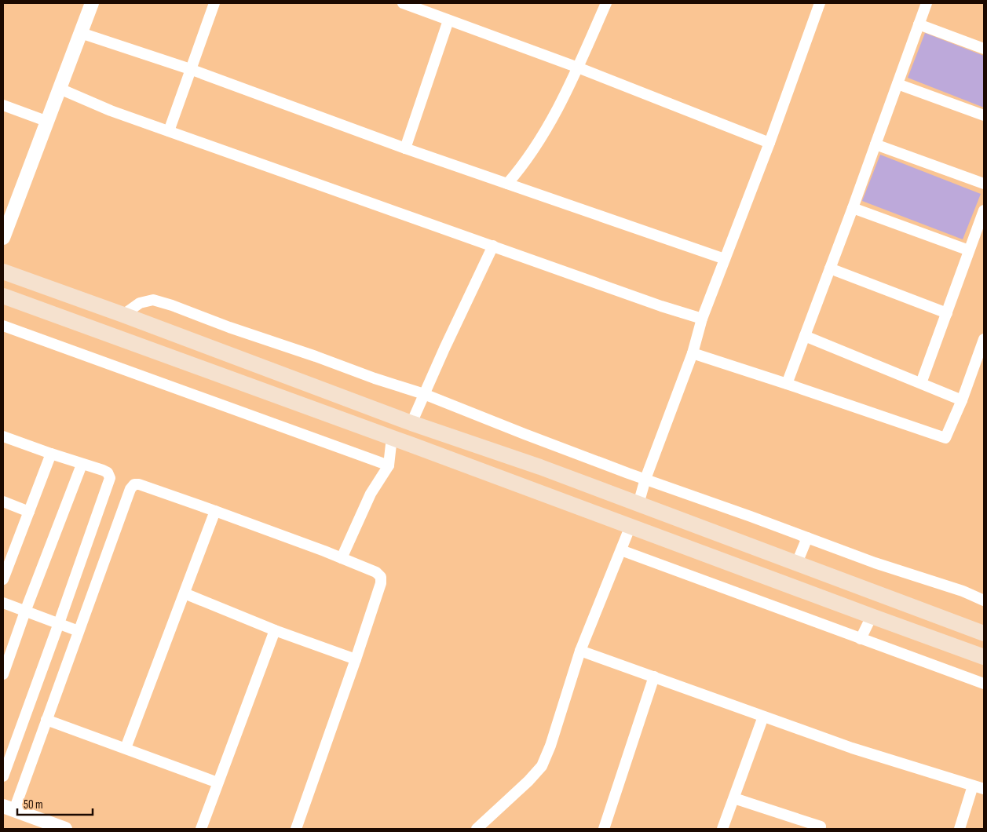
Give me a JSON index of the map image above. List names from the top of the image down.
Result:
{
  "scale_bar": "50 m"
}
